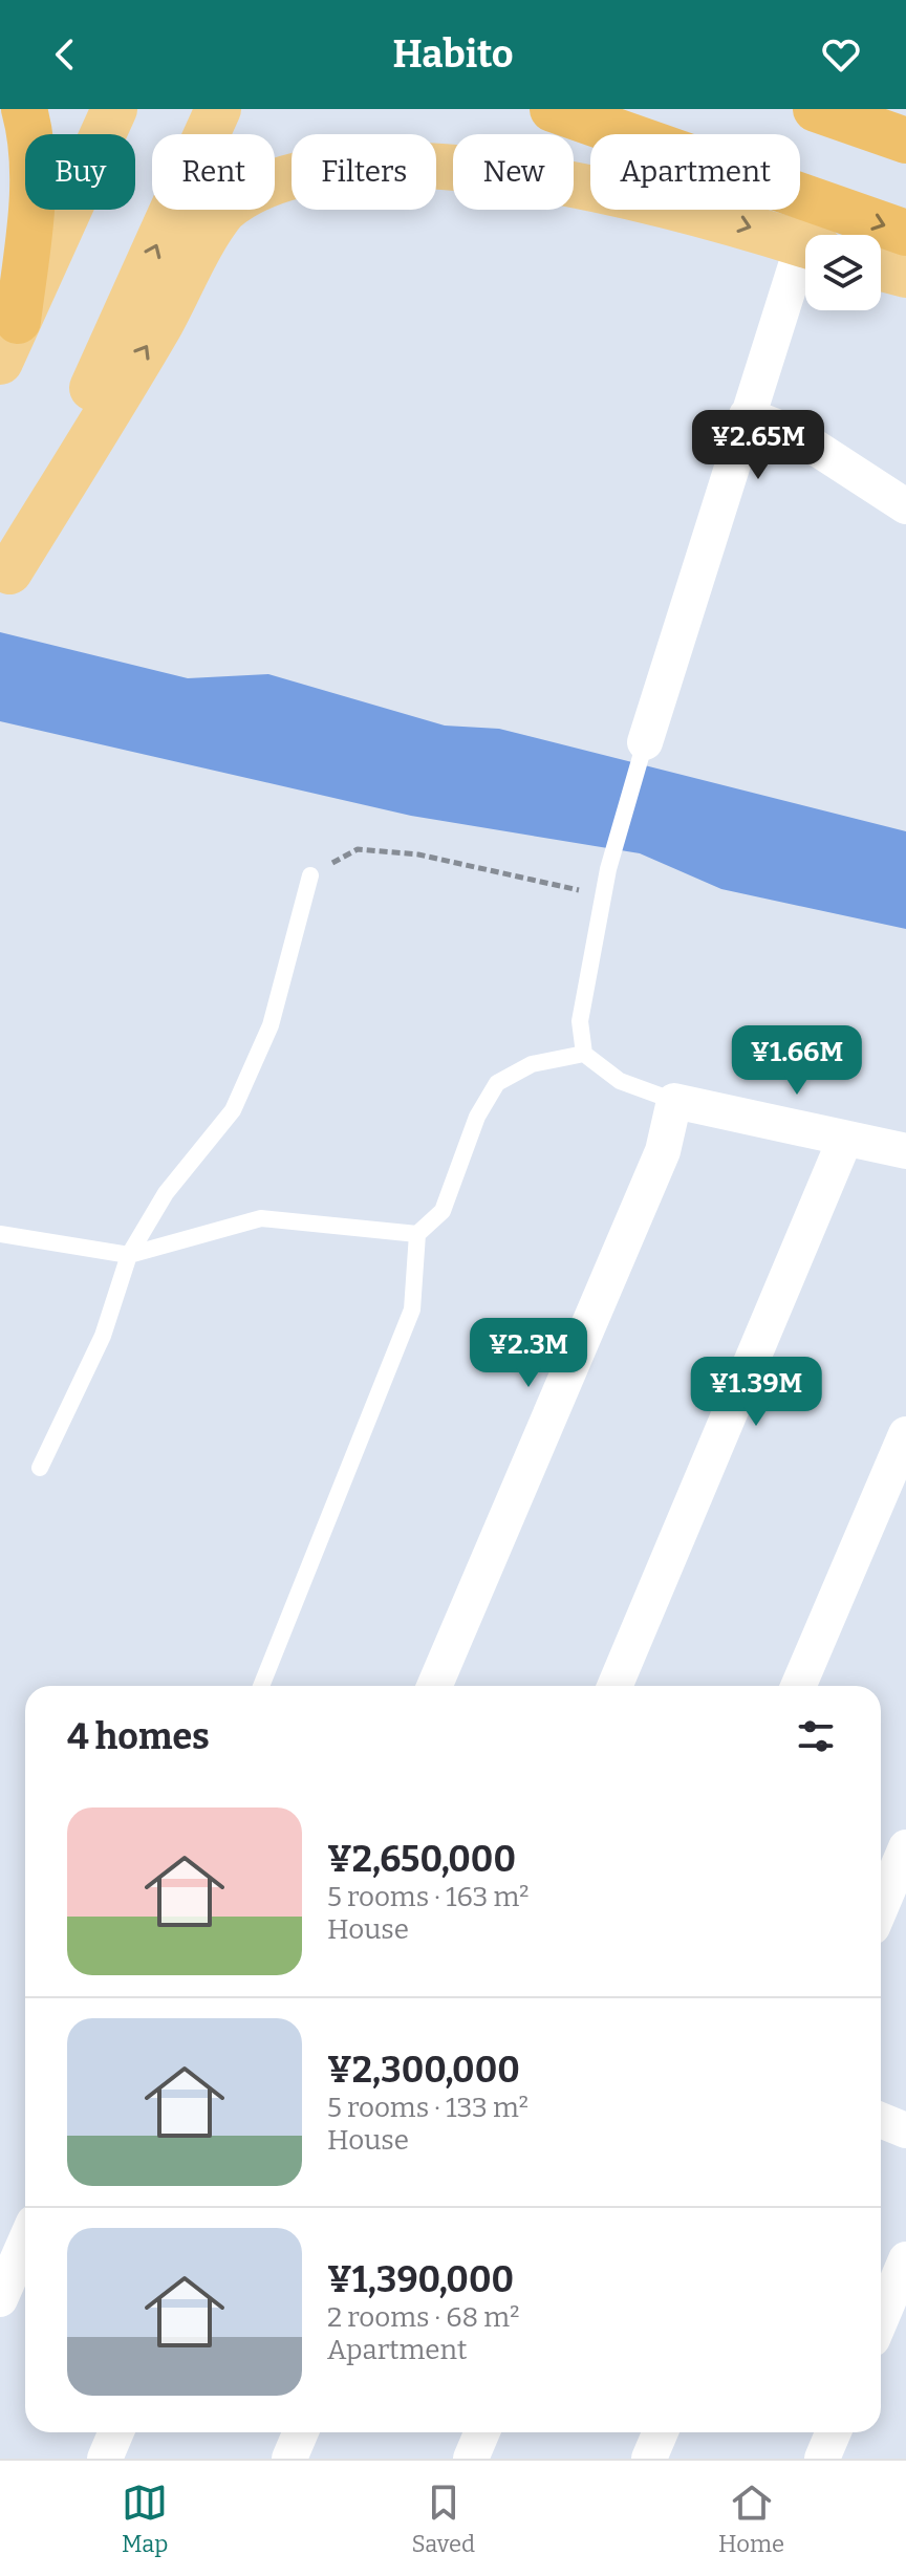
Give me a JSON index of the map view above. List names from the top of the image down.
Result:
{
  "page": {
    "header": "Habito",
    "chip": [
      "Buy",
      "Rent",
      "Filters",
      "New",
      "Apartment"
    ],
    "price": [
      "¥2.65M",
      "¥1.66M",
      "¥2.3M",
      "¥1.39M"
    ],
    "heading": "4 homes",
    "list": [
      {
        "name": "¥2,650,000",
        "note": "5 rooms · 163 m² · House"
      },
      {
        "name": "¥2,300,000",
        "note": "5 rooms · 133 m² · House"
      },
      {
        "name": "¥1,390,000",
        "note": "2 rooms · 68 m² · Apartment"
      }
    ],
    "tabs": ["Map", "Saved", "Home"]
  }
}
